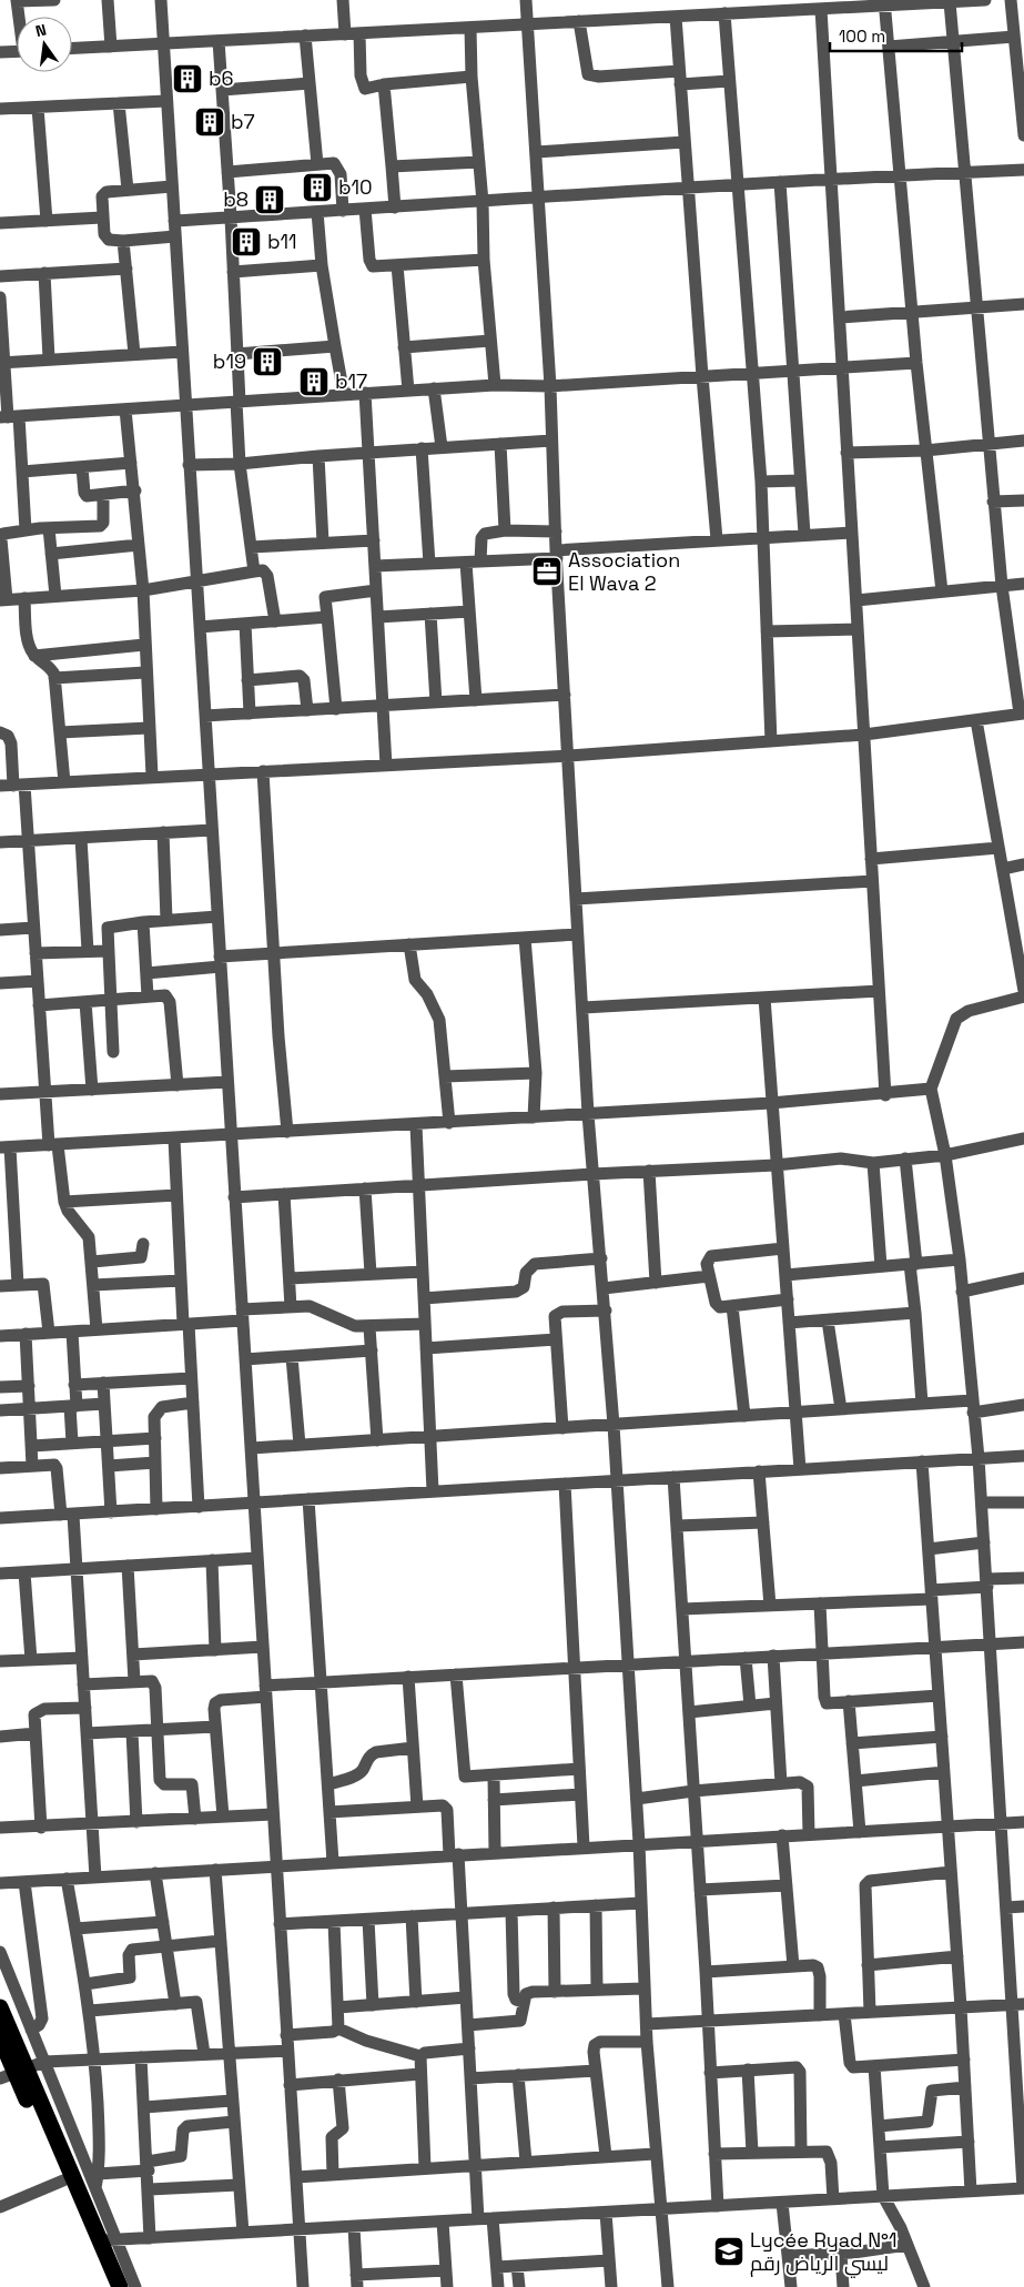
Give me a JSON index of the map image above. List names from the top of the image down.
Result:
{
  "places": {
    "building": [
      "b6",
      "b7",
      "b10",
      "b8",
      "b11",
      "b19",
      "b17"
    ],
    "office": ["Association El Wava 2"],
    "school or university": ["Lycée Ryad N°1 ليسي الرياض رقم"]
  },
  "scale_bar": "100 m",
  "north": "top"
}
